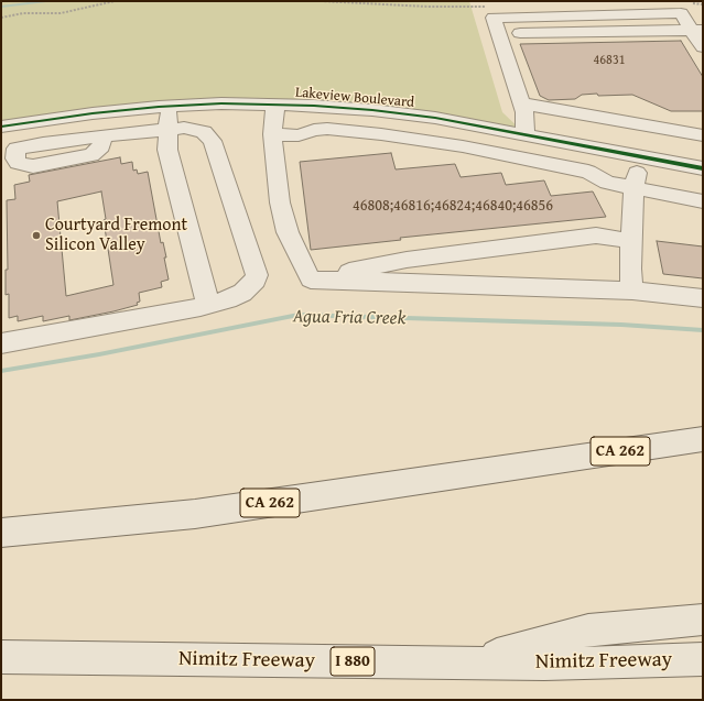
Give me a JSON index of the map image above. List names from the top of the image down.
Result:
{
  "streets": {
    "highway": ["CA 262", "Nimitz Freeway", "I 880"],
    "street": ["Lakeview Boulevard"]
  },
  "water": ["Agua Fria Creek"],
  "places": ["Courtyard Fremont Silicon Valley"],
  "house_numbers": ["46831", "46808;46816;46824;46840;46856"]
}
